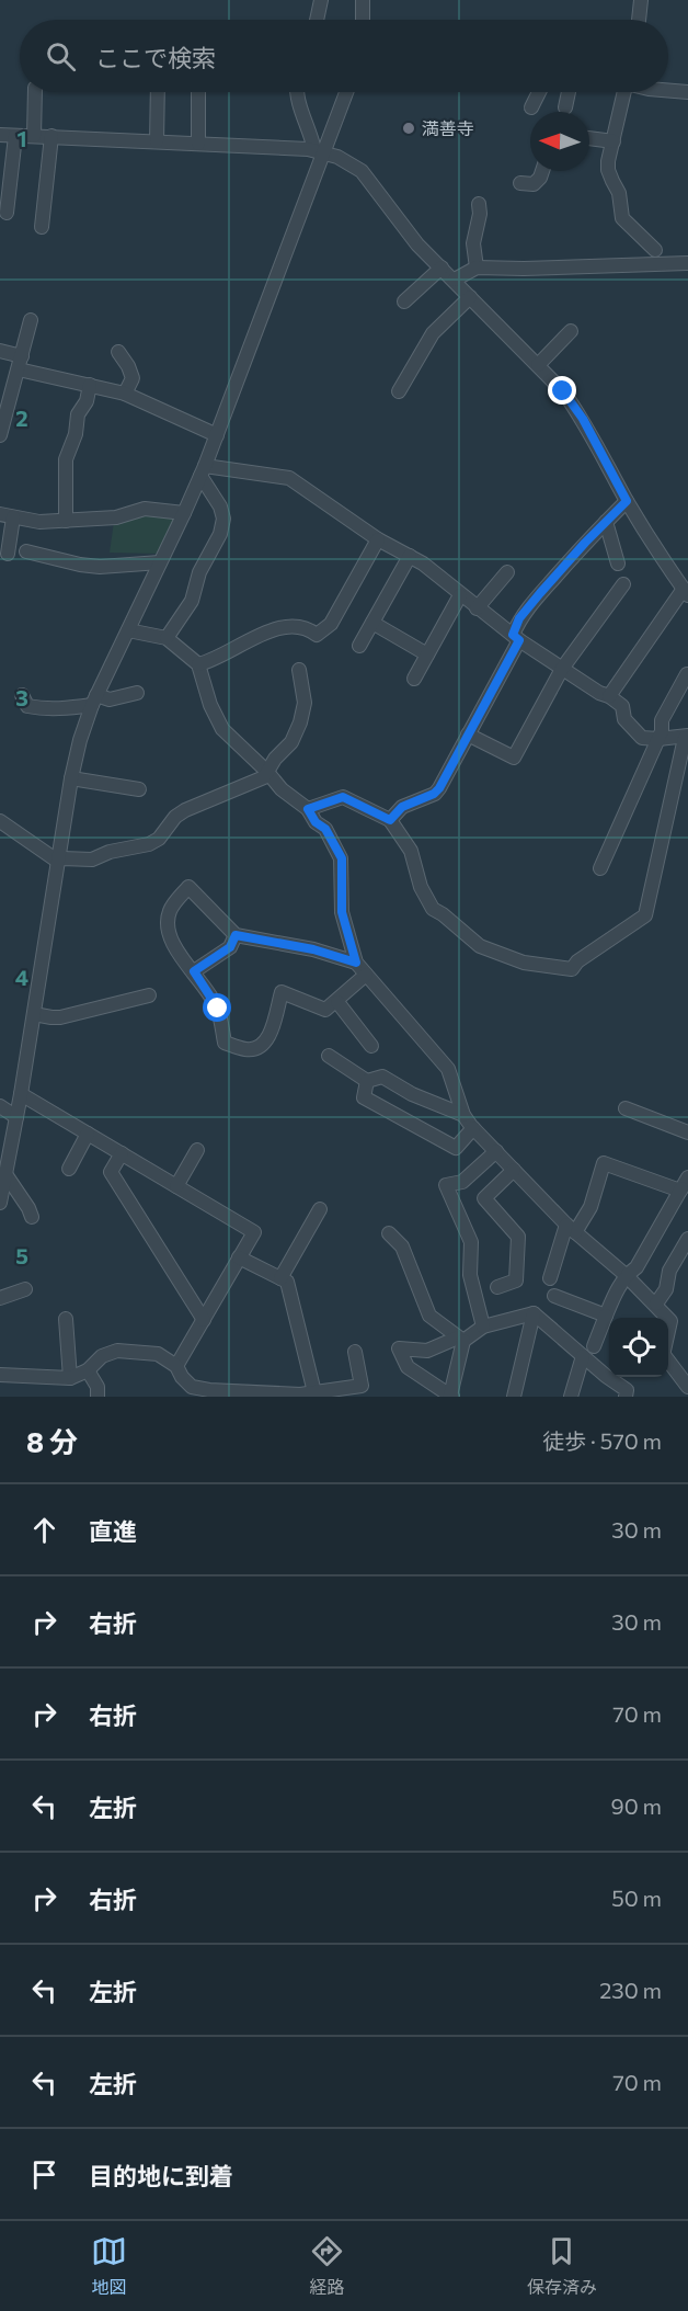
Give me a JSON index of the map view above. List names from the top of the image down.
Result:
{
  "places": ["満善寺"],
  "north": "left",
  "page": {
    "search": "ここで検索",
    "heading": ["8 分", "徒歩 · 570 m"],
    "list": [
      ["直進", "30 m"],
      ["右折", "30 m"],
      ["右折", "70 m"],
      ["左折", "90 m"],
      ["右折", "50 m"],
      ["左折", "230 m"],
      ["左折", "70 m"],
      "目的地に到着"
    ],
    "nav": ["地図", "経路", "保存済み"]
  },
  "grid": {
    "rows": [
      "1",
      "2",
      "3",
      "4",
      "5"
    ]
  }
}
